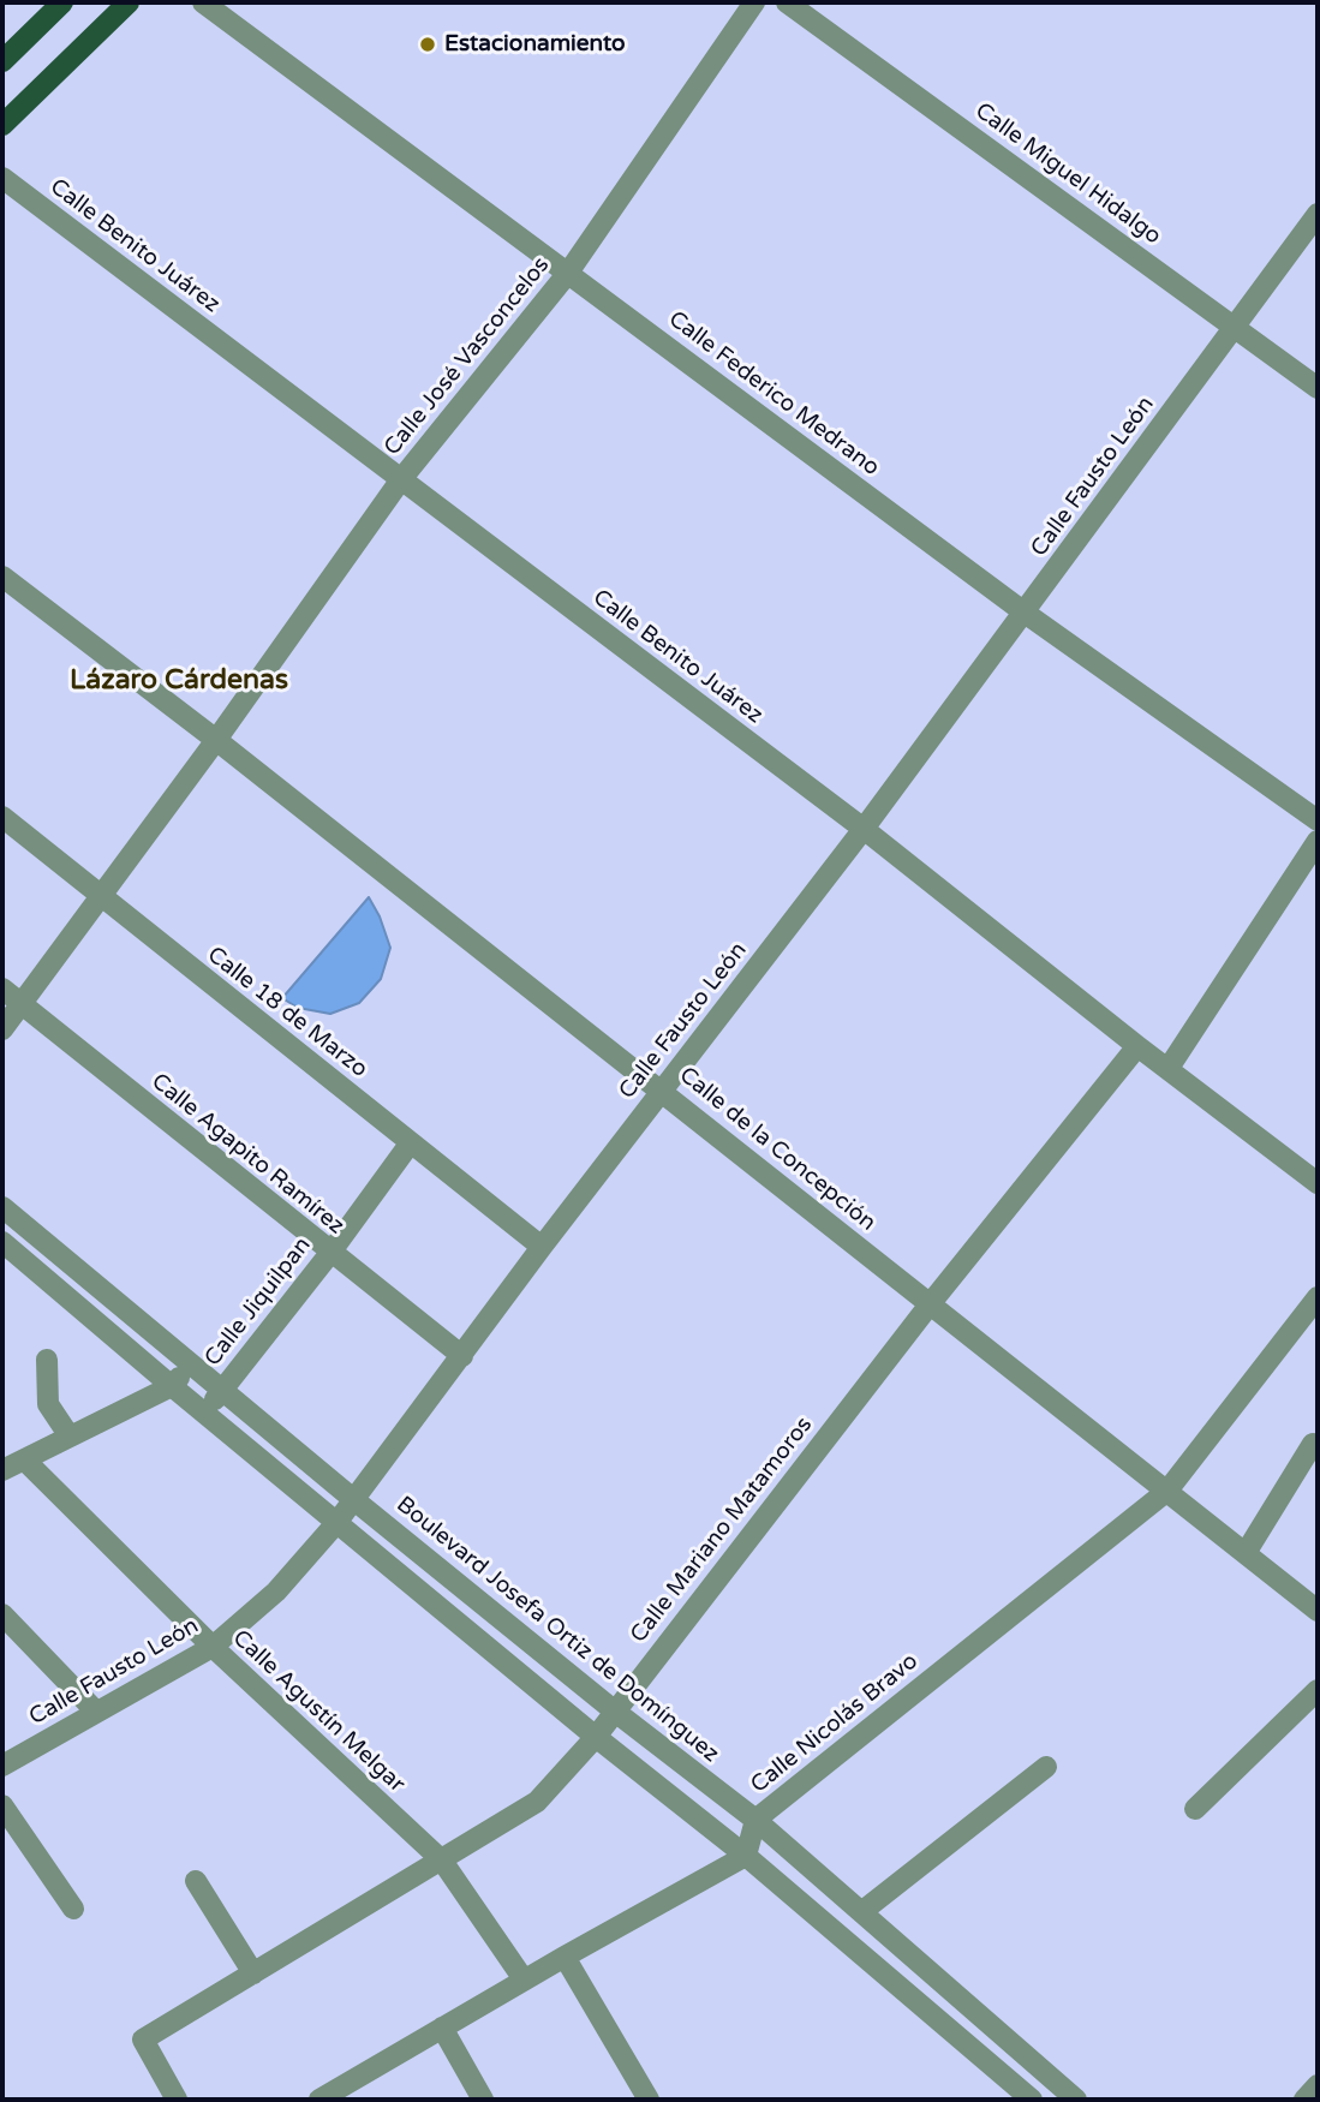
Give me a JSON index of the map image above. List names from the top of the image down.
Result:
{
  "streets": {
    "street": [
      "Calle Miguel Hidalgo",
      "Calle Benito Juárez",
      "Calle José Vasconcelos",
      "Calle Federico Medrano",
      "Calle Fausto León",
      "Calle 18 de Marzo",
      "Calle de la Concepción",
      "Calle Agapito Ramírez",
      "Calle Jiquilpan",
      "Calle Mariano Matamoros",
      "Boulevard Josefa Ortiz de Domínguez",
      "Calle Agustín Melgar",
      "Calle Nicolás Bravo"
    ]
  },
  "crossings": [
    ["Calle Miguel Hidalgo", "Calle Fausto León"],
    ["Calle Benito Juárez", "Calle José Vasconcelos"],
    ["Calle Benito Juárez", "Calle Fausto León"],
    ["Calle Benito Juárez", "Calle Mariano Matamoros"],
    ["Calle José Vasconcelos", "Calle Federico Medrano"],
    ["Calle José Vasconcelos", "Calle 18 de Marzo"],
    ["Calle José Vasconcelos", "Calle de la Concepción"],
    ["Calle José Vasconcelos", "Calle Agapito Ramírez"],
    ["Calle Federico Medrano", "Calle Fausto León"],
    ["Calle Fausto León", "Calle 18 de Marzo"],
    ["Calle Fausto León", "Calle de la Concepción"],
    ["Calle Fausto León", "Calle Agapito Ramírez"],
    ["Calle Fausto León", "Boulevard Josefa Ortiz de Domínguez"],
    ["Calle Fausto León", "Calle Agustín Melgar"],
    ["Calle 18 de Marzo", "Calle Jiquilpan"],
    ["Calle de la Concepción", "Calle Mariano Matamoros"],
    ["Calle de la Concepción", "Calle Nicolás Bravo"],
    ["Calle Agapito Ramírez", "Calle Jiquilpan"],
    ["Calle Jiquilpan", "Boulevard Josefa Ortiz de Domínguez"],
    ["Calle Mariano Matamoros", "Boulevard Josefa Ortiz de Domínguez"],
    ["Calle Mariano Matamoros", "Calle Agustín Melgar"],
    ["Boulevard Josefa Ortiz de Domínguez", "Calle Nicolás Bravo"]
  ],
  "districts": ["Lázaro Cárdenas"],
  "places": ["Estacionamiento"]
}
